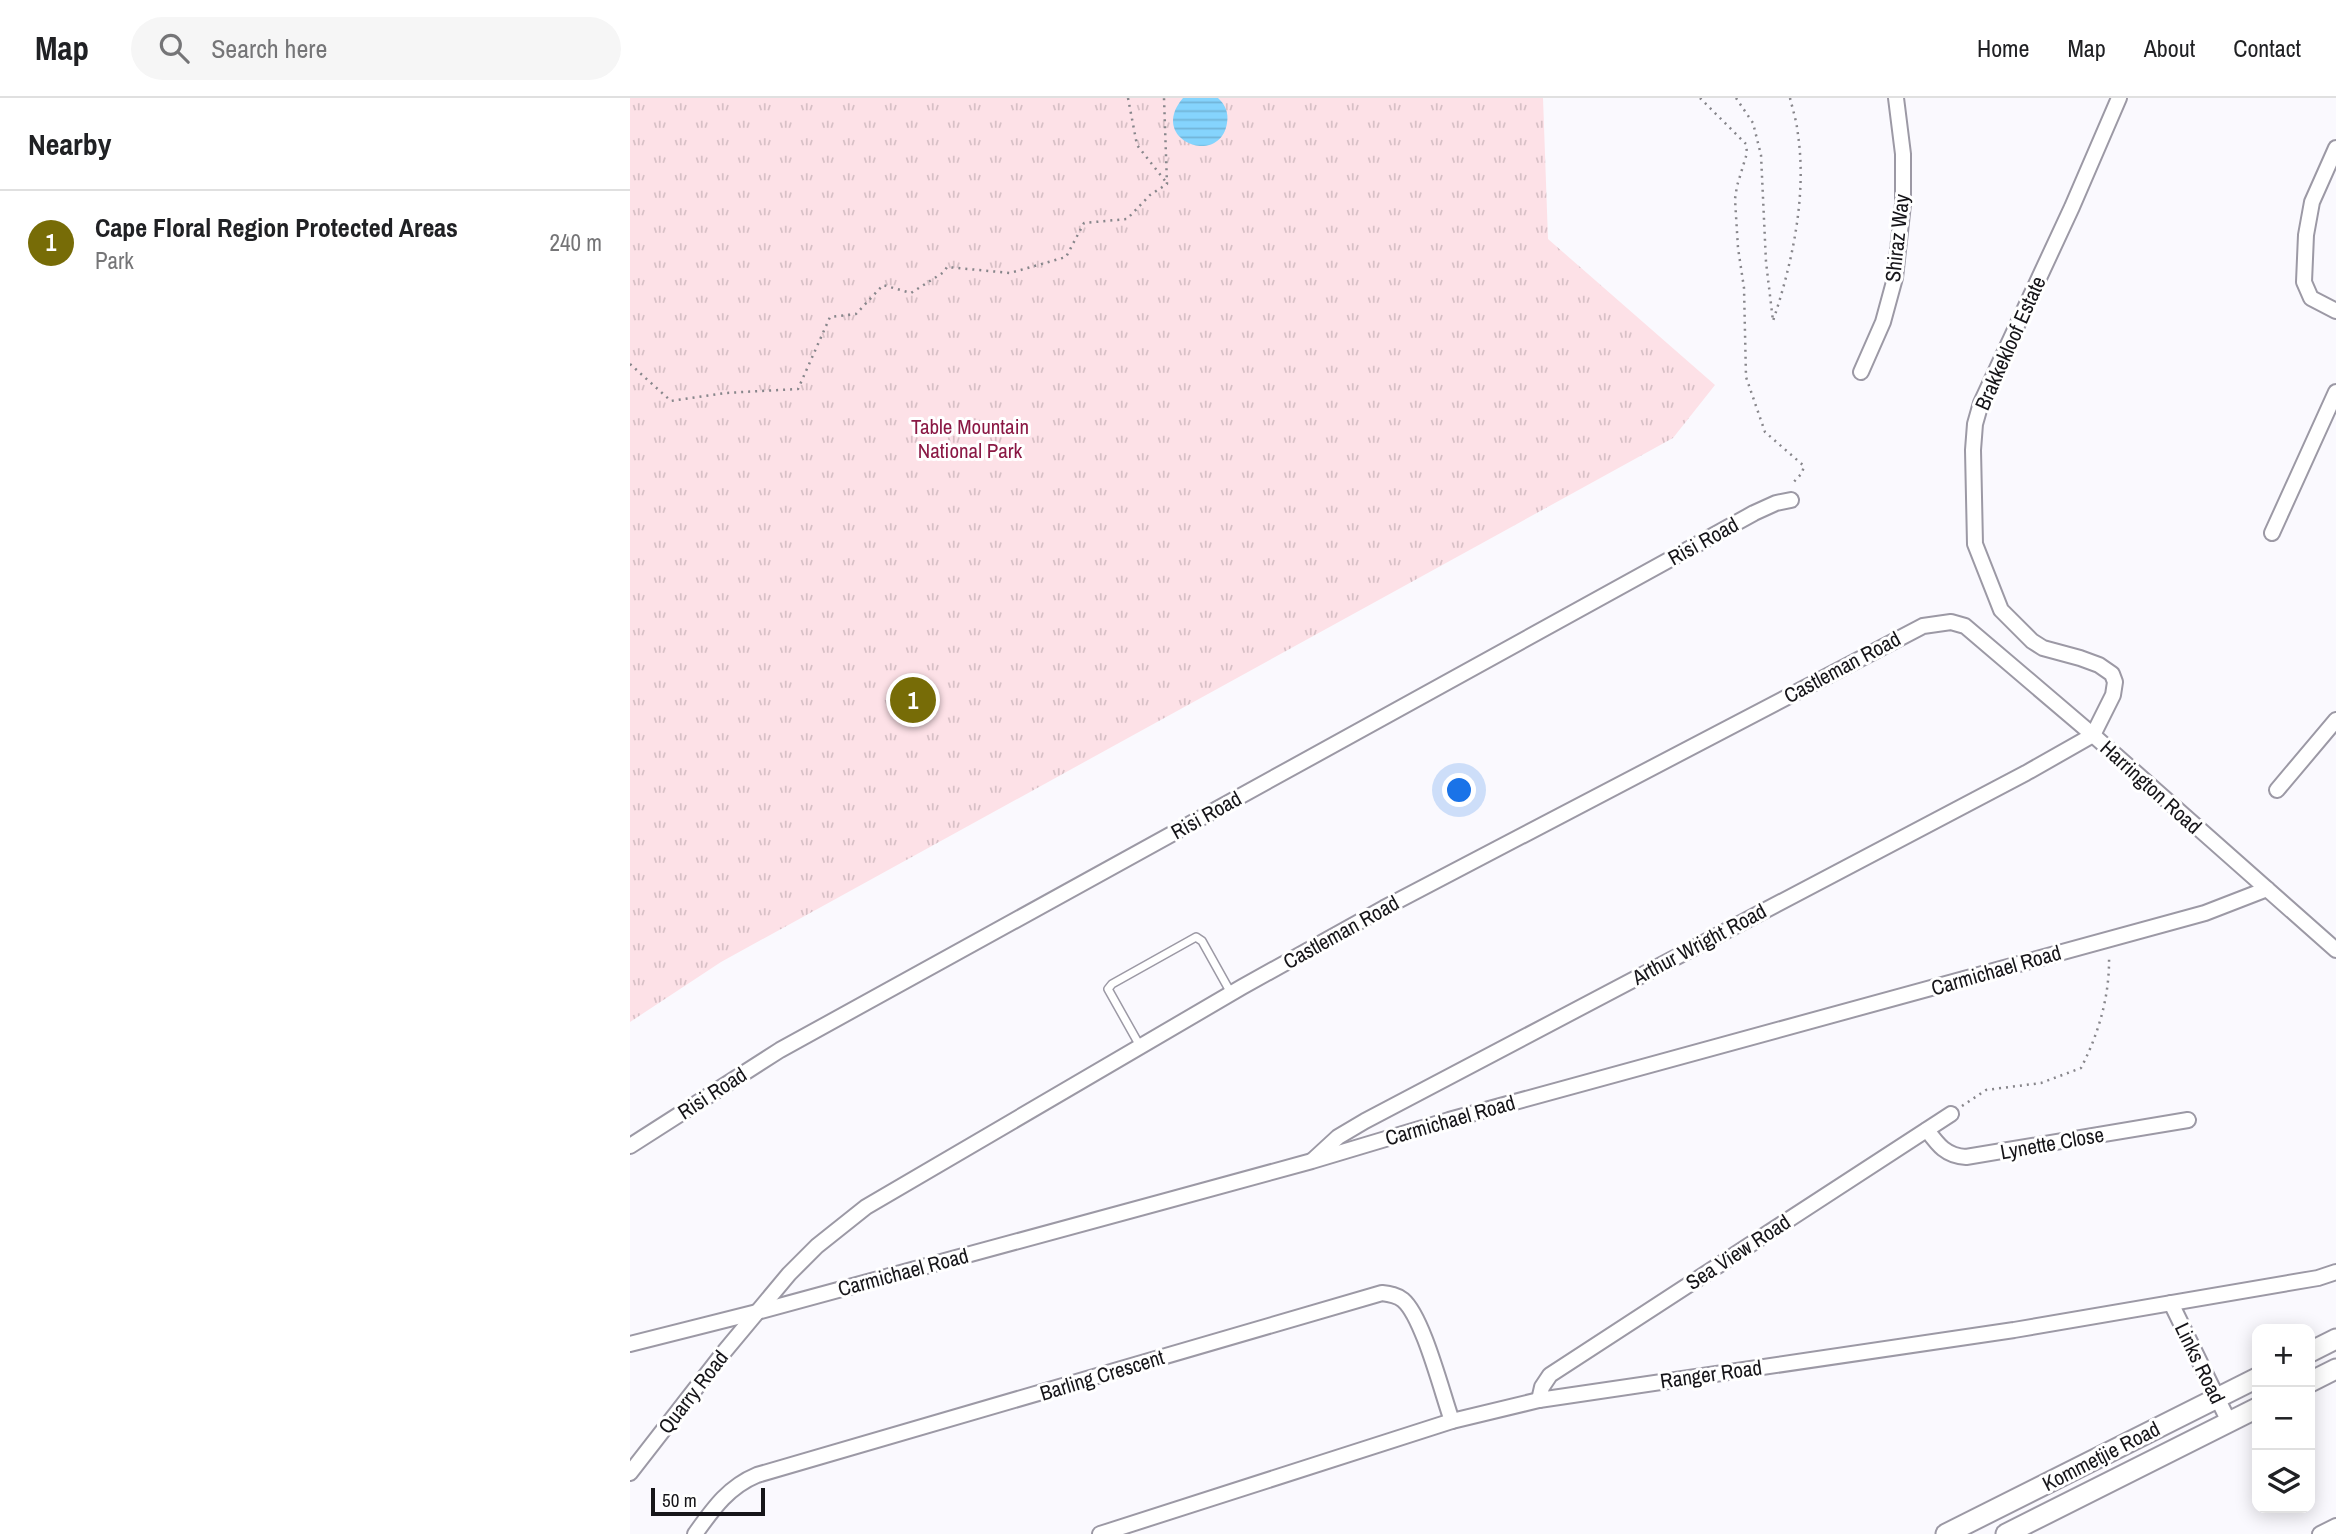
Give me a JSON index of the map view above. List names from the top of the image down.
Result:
{
  "streets": {
    "main road": ["Kommetjie Road"],
    "street": [
      "Shiraz Way",
      "Brakkekloof Estate",
      "Risi Road",
      "Castleman Road",
      "Harrington Road",
      "Arthur Wright Road",
      "Carmichael Road",
      "Lynette Close",
      "Sea View Road",
      "Links Road",
      "Ranger Road",
      "Barling Crescent",
      "Quarry Road"
    ]
  },
  "crossings": [
    ["Brakkekloof Estate", "Harrington Road"],
    ["Brakkekloof Estate", "Arthur Wright Road"],
    ["Castleman Road", "Harrington Road"],
    ["Castleman Road", "Carmichael Road"],
    ["Castleman Road", "Quarry Road"],
    ["Harrington Road", "Arthur Wright Road"],
    ["Harrington Road", "Carmichael Road"],
    ["Arthur Wright Road", "Carmichael Road"],
    ["Carmichael Road", "Quarry Road"],
    ["Lynette Close", "Sea View Road"],
    ["Sea View Road", "Ranger Road"],
    ["Links Road", "Ranger Road"],
    ["Links Road", "Kommetjie Road"],
    ["Ranger Road", "Barling Crescent"]
  ],
  "parks": ["Table Mountain National Park"],
  "scale_bar": "50 m",
  "page": {
    "header": "Map",
    "search": "Search here",
    "nav": [
      "Home",
      "Map",
      "About",
      "Contact"
    ],
    "heading": "Nearby",
    "list": [
      {
        "mark": "1",
        "name": "Cape Floral Region Protected Areas",
        "note": "Park",
        "value": "240 m"
      }
    ],
    "pins": "1",
    "map_buttons": ["+", "−"],
    "scale": "50 m"
  }
}
